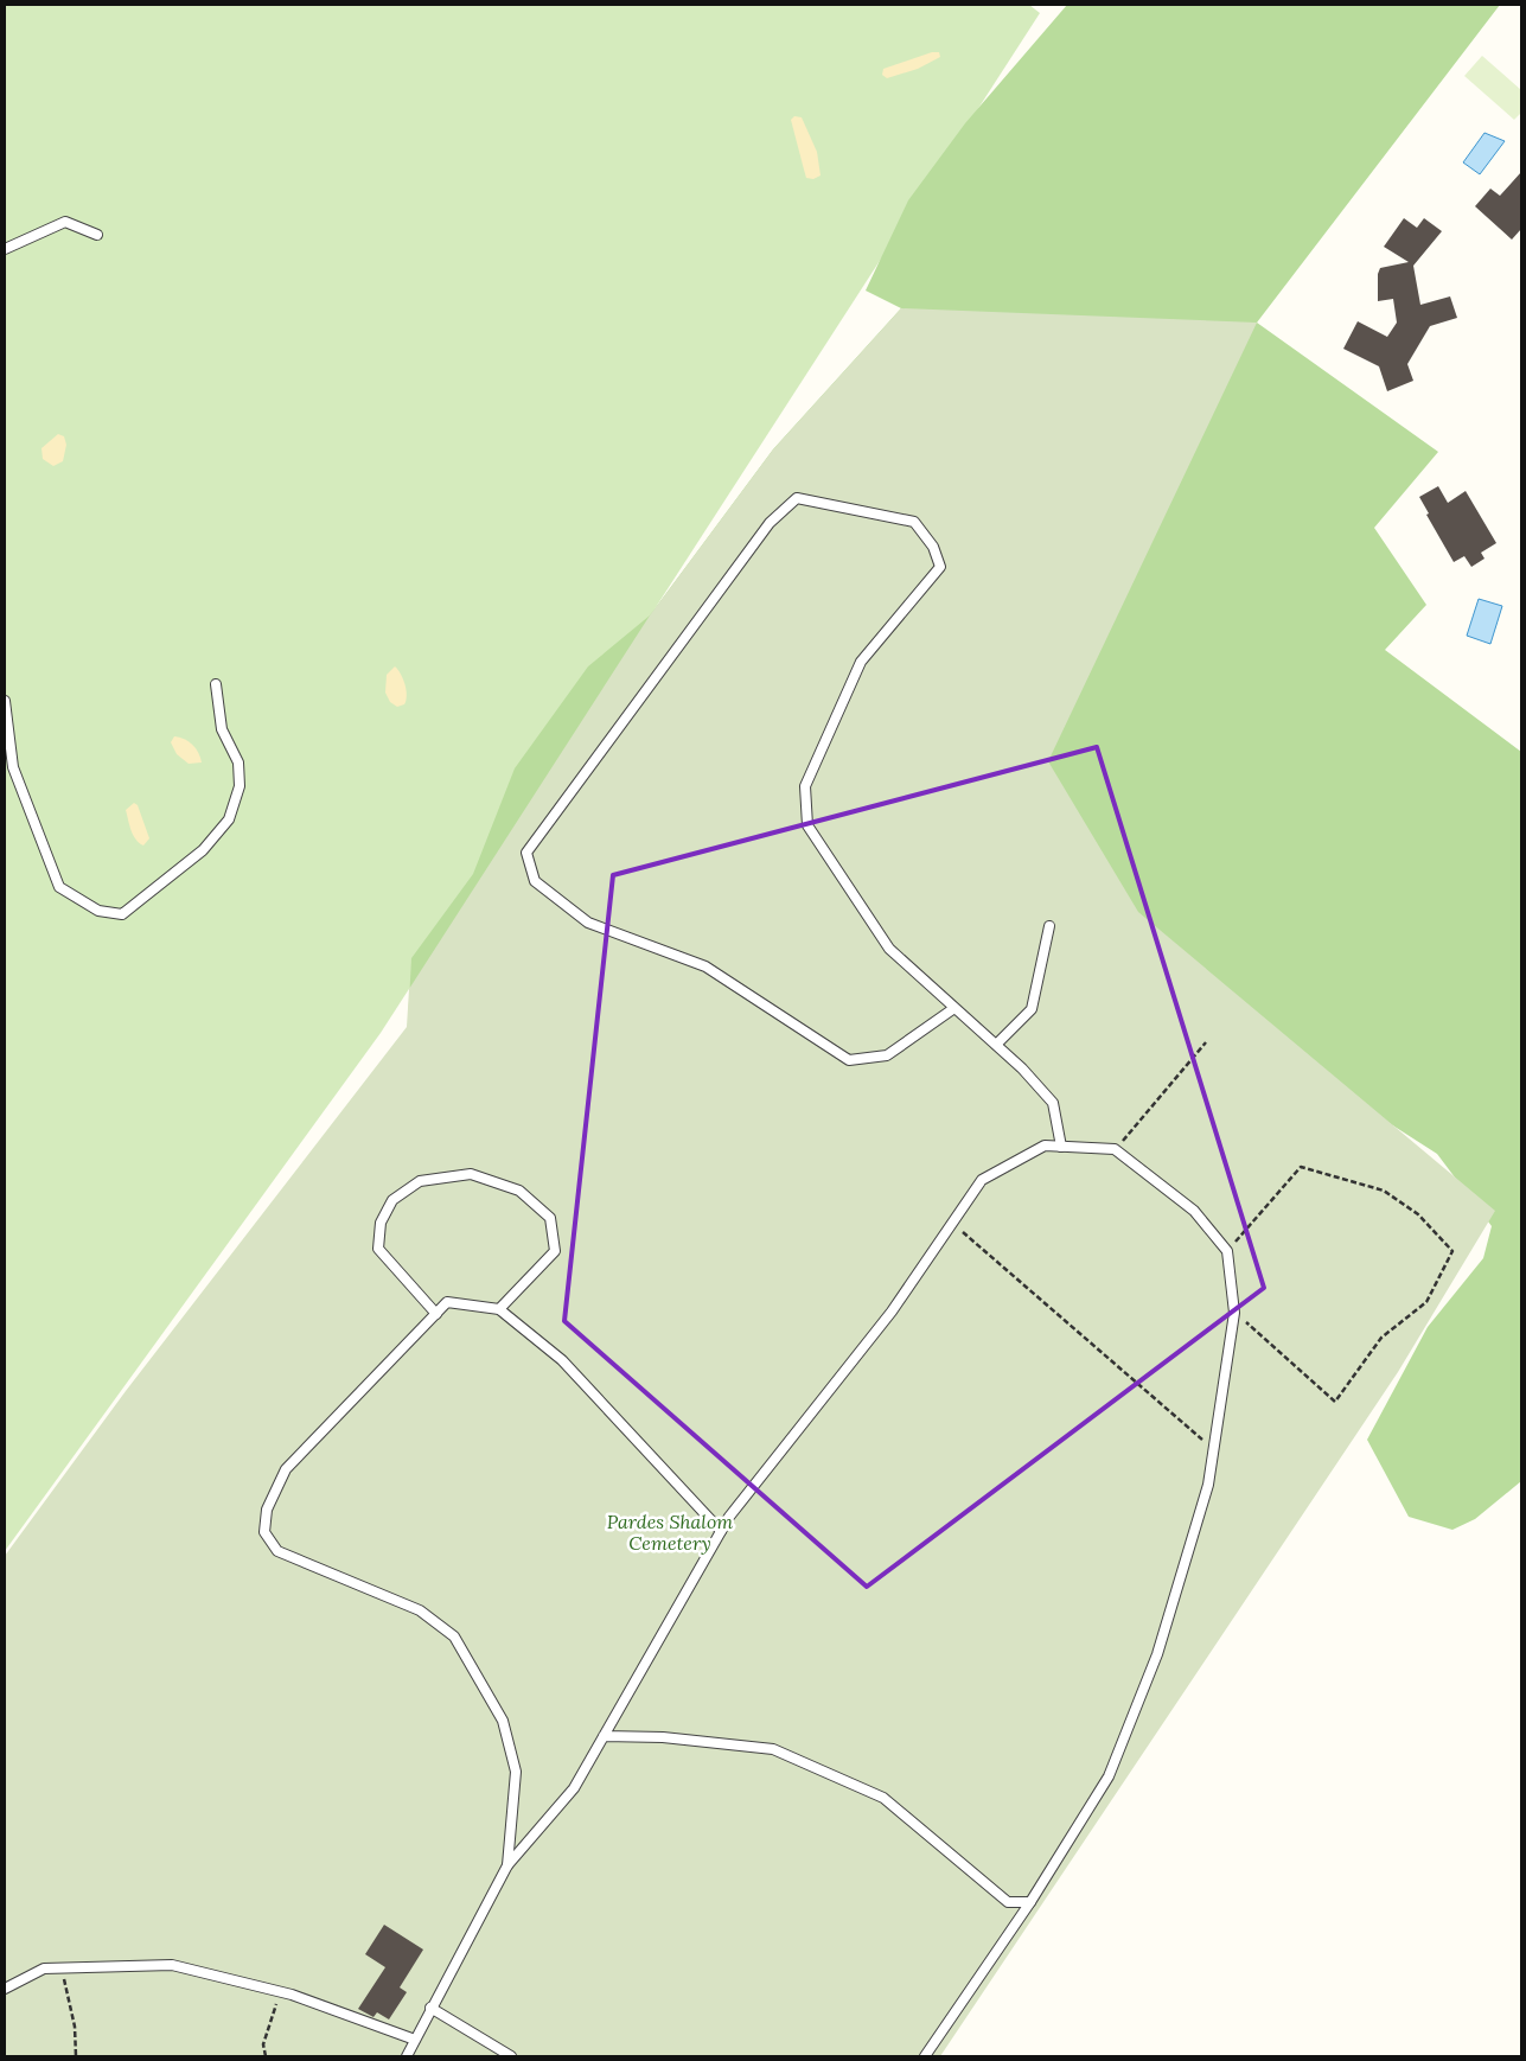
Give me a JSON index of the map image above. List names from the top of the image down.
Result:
{
  "parks": ["Pardes Shalom Cemetery"]
}
